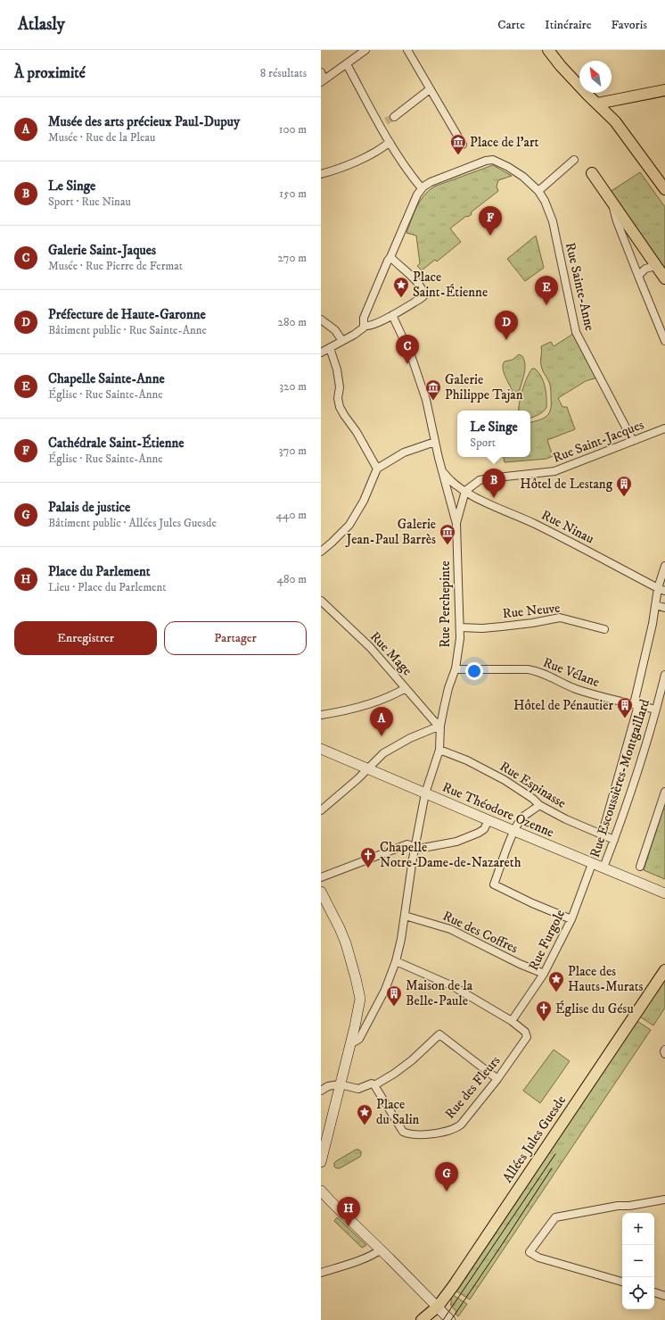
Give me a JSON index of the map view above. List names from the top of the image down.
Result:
{
  "streets": {
    "main road": ["Allées Jules Guesde"],
    "street": [
      "Rue Sainte-Anne",
      "Rue Saint-Jacques",
      "Rue Ninau",
      "Rue Perchepinte",
      "Rue Neuve",
      "Rue Mage",
      "Rue Vélane",
      "Rue Escoussières-Montgaillard",
      "Rue Espinasse",
      "Rue Théodore Ozenne",
      "Rue des Coffres",
      "Rue Furgole",
      "Rue des Fleurs"
    ]
  },
  "crossings": [
    ["Rue Sainte-Anne", "Rue Saint-Jacques"],
    ["Rue Saint-Jacques", "Rue Ninau"],
    ["Rue Perchepinte", "Rue Neuve"],
    ["Rue Perchepinte", "Rue Mage"],
    ["Rue Perchepinte", "Rue Vélane"],
    ["Rue Perchepinte", "Rue Espinasse"],
    ["Rue Perchepinte", "Rue Théodore Ozenne"],
    ["Rue Perchepinte", "Rue des Coffres"],
    ["Rue Vélane", "Rue Escoussières-Montgaillard"],
    ["Rue Escoussières-Montgaillard", "Rue Espinasse"],
    ["Rue Escoussières-Montgaillard", "Rue Théodore Ozenne"],
    ["Rue Théodore Ozenne", "Rue Furgole"],
    ["Rue des Coffres", "Rue Furgole"],
    ["Rue Furgole", "Rue des Fleurs"]
  ],
  "places": {
    "museum": ["Place de l'art", "Galerie Philippe Tajan", "Galerie Jean-Paul Barrès"],
    "place": ["Place Saint-Étienne", "Place des Hauts-Murats", "Place du Salin"],
    "building": ["Hôtel de Lestang", "Hôtel de Pénautier", "Maison de la Belle-Paule"],
    "church": ["Chapelle Notre-Dame-de-Nazareth", "Église du Gésu"]
  },
  "north": "top left",
  "page": {
    "header": "Atlasly",
    "nav": ["Carte", "Itinéraire", "Favoris"],
    "heading": ["À proximité", "8 résultats"],
    "list": [
      {
        "mark": "A",
        "name": "Musée des arts précieux Paul-Dupuy",
        "note": "Musée · Rue de la Pleau",
        "value": "100 m"
      },
      {
        "mark": "B",
        "name": "Le Singe",
        "note": "Sport · Rue Ninau",
        "value": "150 m"
      },
      {
        "mark": "C",
        "name": "Galerie Saint-Jaques",
        "note": "Musée · Rue Pierre de Fermat",
        "value": "270 m"
      },
      {
        "mark": "D",
        "name": "Préfecture de Haute-Garonne",
        "note": "Bâtiment public · Rue Sainte-Anne",
        "value": "280 m"
      },
      {
        "mark": "E",
        "name": "Chapelle Sainte-Anne",
        "note": "Église · Rue Sainte-Anne",
        "value": "320 m"
      },
      {
        "mark": "F",
        "name": "Cathédrale Saint-Étienne",
        "note": "Église · Rue Sainte-Anne",
        "value": "370 m"
      },
      {
        "mark": "G",
        "name": "Palais de justice",
        "note": "Bâtiment public · Allées Jules Guesde",
        "value": "440 m"
      },
      {
        "mark": "H",
        "name": "Place du Parlement",
        "note": "Lieu · Place du Parlement",
        "value": "480 m"
      }
    ],
    "pins": [
      "F",
      "E",
      "D",
      "C",
      "B",
      "A",
      "G",
      "H"
    ],
    "popup": ["Le Singe", "Sport"],
    "buttons": ["Enregistrer", "Partager"],
    "map_buttons": ["+", "−"]
  }
}
